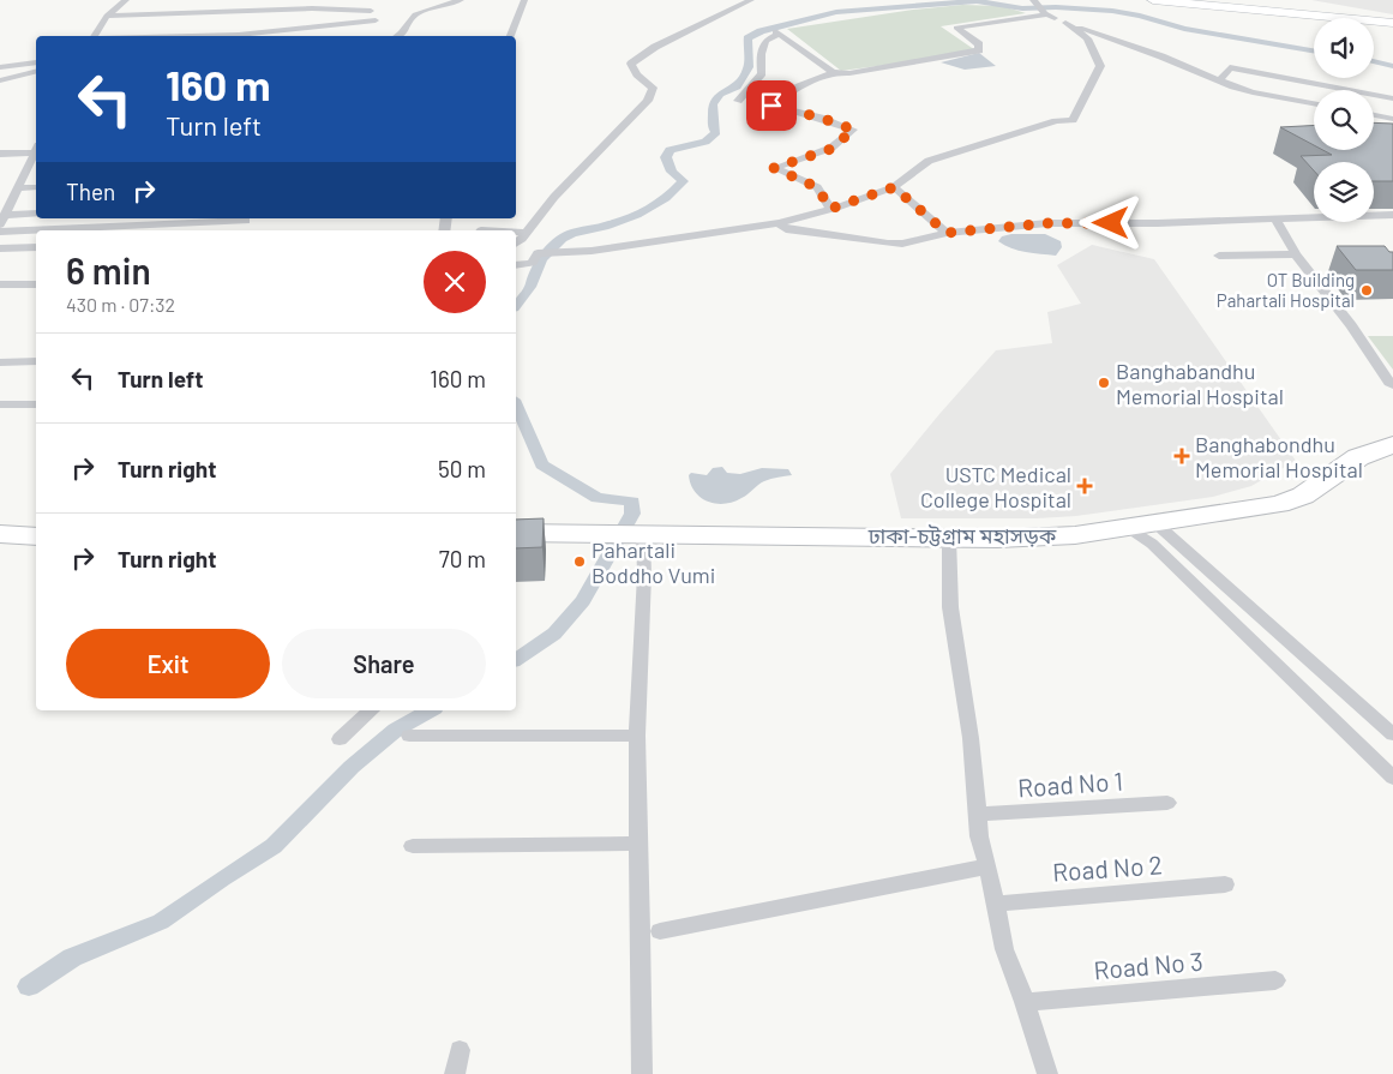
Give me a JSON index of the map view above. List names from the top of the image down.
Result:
{
  "streets": {
    "highway": ["ঢাকা-চট্টগ্রাম মহাসড়ক"],
    "street": ["Road No 1", "Road No 2", "Road No 3"]
  },
  "places": {
    "other": ["OT Building Pahartali Hospital", "Banghabandhu Memorial Hospital", "Pahartali Boddho Vumi"],
    "health": ["Banghabondhu Memorial Hospital", "USTC Medical College Hospital"]
  },
  "page": {
    "turn": ["160 m", "Turn left"],
    "then": "Then",
    "heading": ["6 min", "430 m · 07:32"],
    "list": [
      {
        "name": "Turn left",
        "value": "160 m"
      },
      {
        "name": "Turn right",
        "value": "50 m"
      },
      {
        "name": "Turn right",
        "value": "70 m"
      }
    ],
    "buttons": ["Exit", "Share"]
  }
}
